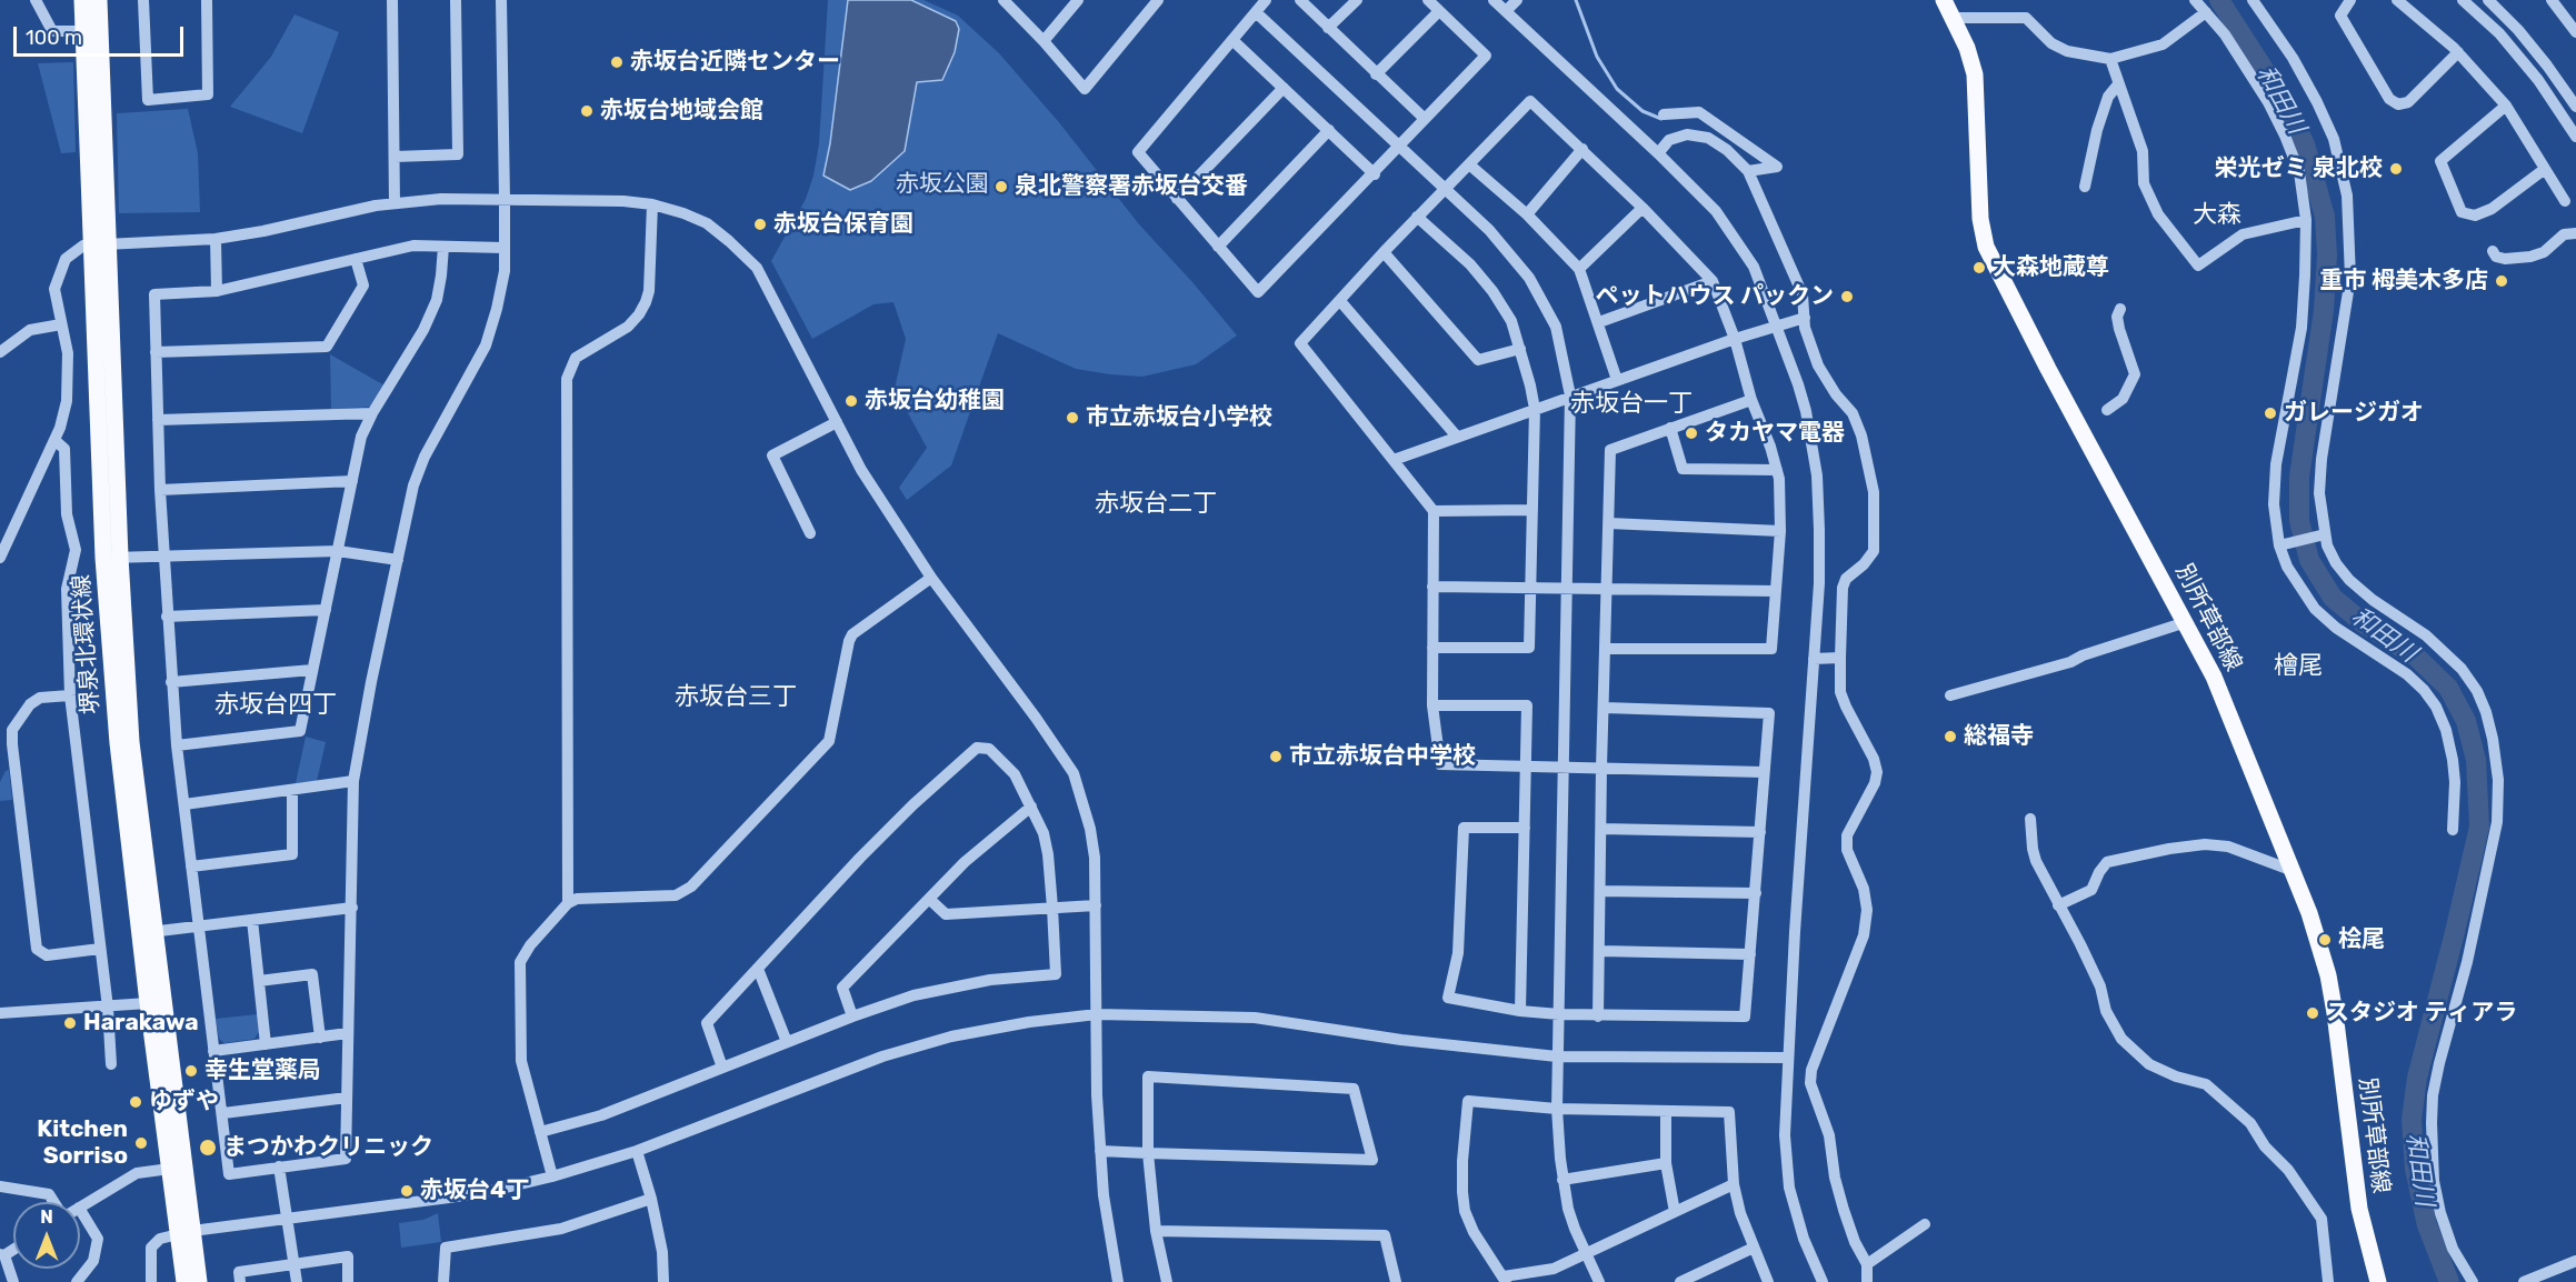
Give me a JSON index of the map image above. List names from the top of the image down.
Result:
{
  "streets": {
    "main road": ["別所草部線", "堺泉北環状線"]
  },
  "districts": [
    "大森",
    "赤坂台一丁",
    "赤坂台二丁",
    "檜尾",
    "赤坂台三丁",
    "赤坂台四丁"
  ],
  "water": ["和田川"],
  "parks": ["赤坂公園"],
  "places": [
    "赤坂台近隣センター",
    "赤坂台地域会館",
    "栄光ゼミ 泉北校",
    "泉北警察署赤坂台交番",
    "赤坂台保育園",
    "大森地蔵尊",
    "重市 栂美木多店",
    "ペットハウス パックン",
    "赤坂台幼稚園",
    "ガレージガオ",
    "市立赤坂台小学校",
    "タカヤマ電器",
    "総福寺",
    "市立赤坂台中学校",
    "桧尾",
    "スタジオ ティアラ",
    "Harakawa",
    "幸生堂薬局",
    "ゆずや",
    "Kitchen Sorriso",
    "まつかわクリニック",
    "赤坂台4丁"
  ],
  "scale_bar": "100 m",
  "north": "top"
}
